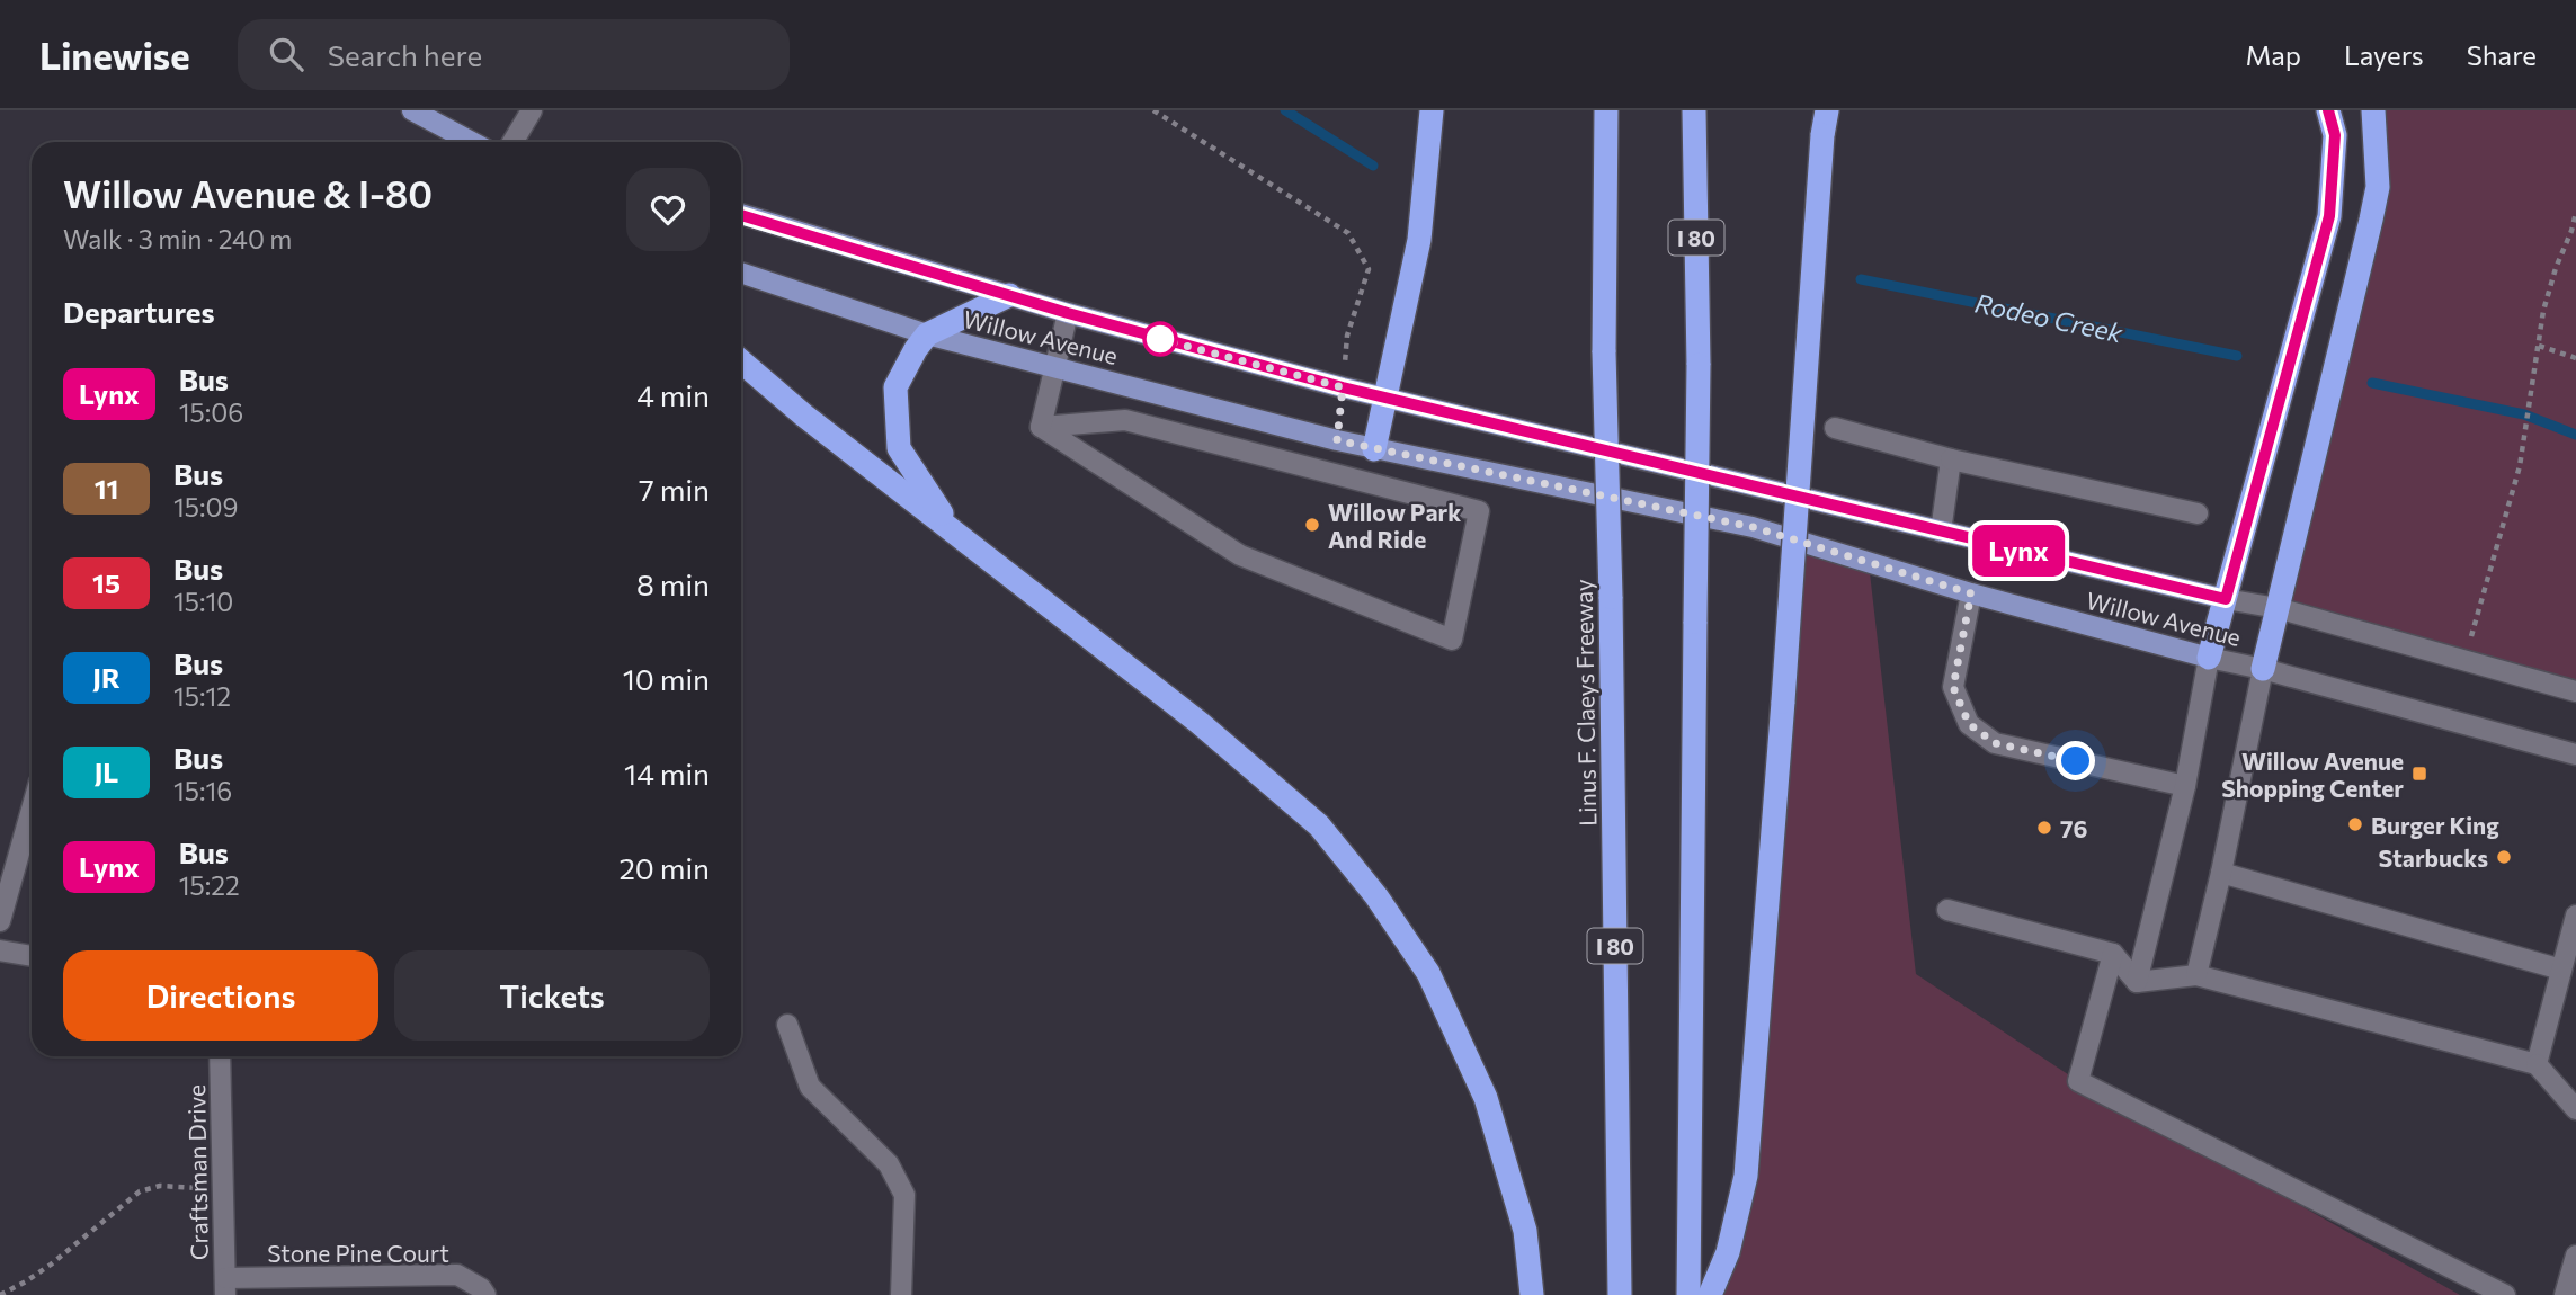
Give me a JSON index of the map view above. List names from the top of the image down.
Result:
{
  "streets": {
    "highway": ["I 80", "Linus F. Claeys Freeway"],
    "main road": ["Willow Avenue"],
    "street": ["Craftsman Drive", "Stone Pine Court"]
  },
  "crossings": [
    ["Craftsman Drive", "Stone Pine Court"]
  ],
  "water": ["Rodeo Creek"],
  "places": {
    "other": [
      "Willow Park And Ride",
      "Burger King",
      "76",
      "Starbucks"
    ],
    "transit": ["Willow Avenue Shopping Center"]
  },
  "lines": ["bus line Lynx"],
  "page": {
    "header": "Linewise",
    "search": "Search here",
    "nav": ["Map", "Layers", "Share"],
    "on_map": "Lynx",
    "heading": [
      ["Willow Avenue & I-80", "Walk · 3 min · 240 m"],
      "Departures"
    ],
    "list": [
      {
        "mark": "Lynx",
        "name": "Bus",
        "note": "15:06",
        "value": "4 min"
      },
      {
        "mark": "11",
        "name": "Bus",
        "note": "15:09",
        "value": "7 min"
      },
      {
        "mark": "15",
        "name": "Bus",
        "note": "15:10",
        "value": "8 min"
      },
      {
        "mark": "JR",
        "name": "Bus",
        "note": "15:12",
        "value": "10 min"
      },
      {
        "mark": "JL",
        "name": "Bus",
        "note": "15:16",
        "value": "14 min"
      },
      {
        "mark": "Lynx",
        "name": "Bus",
        "note": "15:22",
        "value": "20 min"
      }
    ],
    "buttons": ["Directions", "Tickets"]
  }
}
